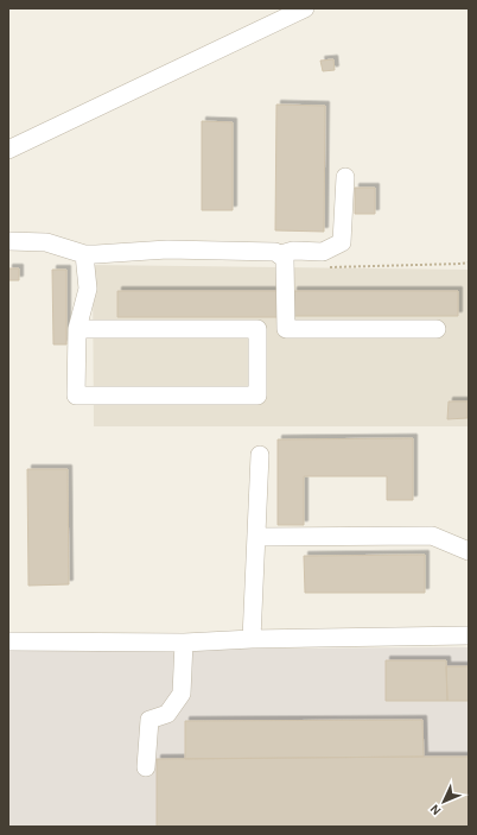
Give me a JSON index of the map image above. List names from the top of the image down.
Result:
{
  "north": "bottom left"
}
